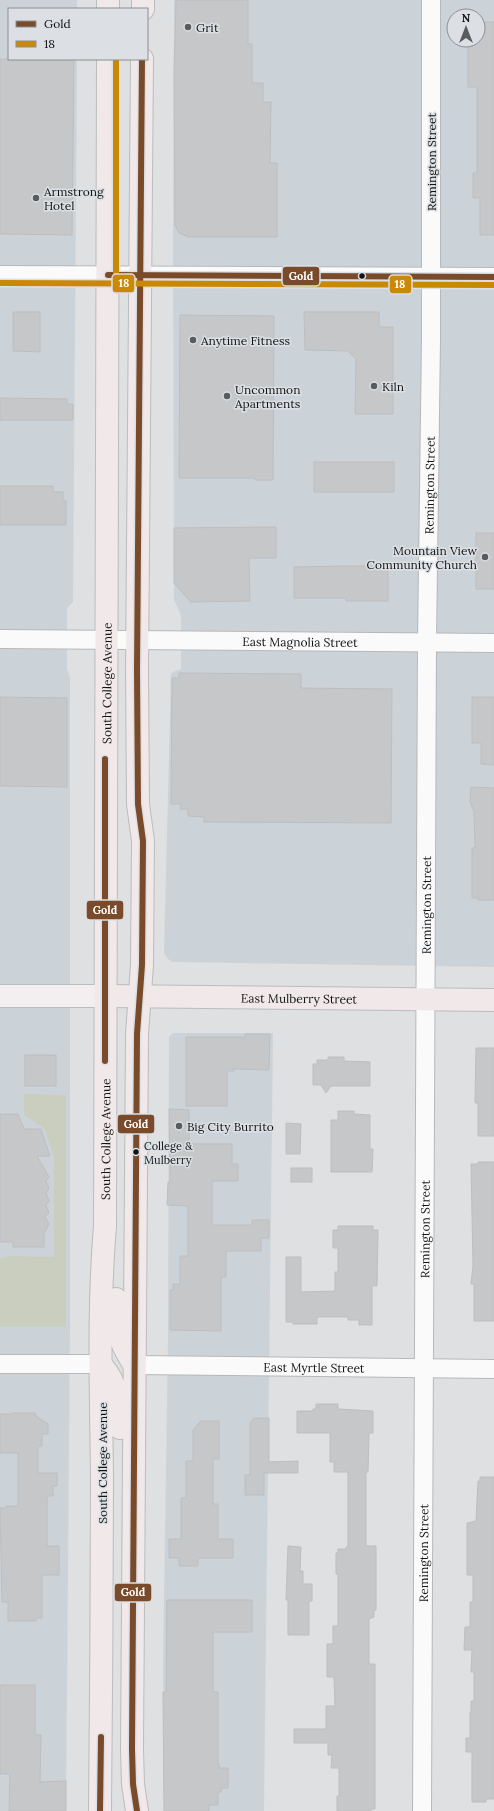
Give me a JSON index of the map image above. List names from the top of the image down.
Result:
{
  "streets": {
    "highway": ["South College Avenue", "East Mulberry Street"],
    "street": ["Remington Street", "East Magnolia Street", "East Myrtle Street"]
  },
  "crossings": [
    ["Remington Street", "East Magnolia Street"],
    ["Remington Street", "East Mulberry Street"],
    ["Remington Street", "East Myrtle Street"],
    ["East Magnolia Street", "South College Avenue"],
    ["South College Avenue", "East Mulberry Street"]
  ],
  "places": [
    "Grit",
    "Armstrong Hotel",
    "Anytime Fitness",
    "Kiln",
    "Uncommon Apartments",
    "Mountain View Community Church",
    "Big City Burrito",
    "College & Mulberry"
  ],
  "lines": ["transit line Gold", "transit line 18"],
  "legend": ["Gold", "18"],
  "north": "top"
}
